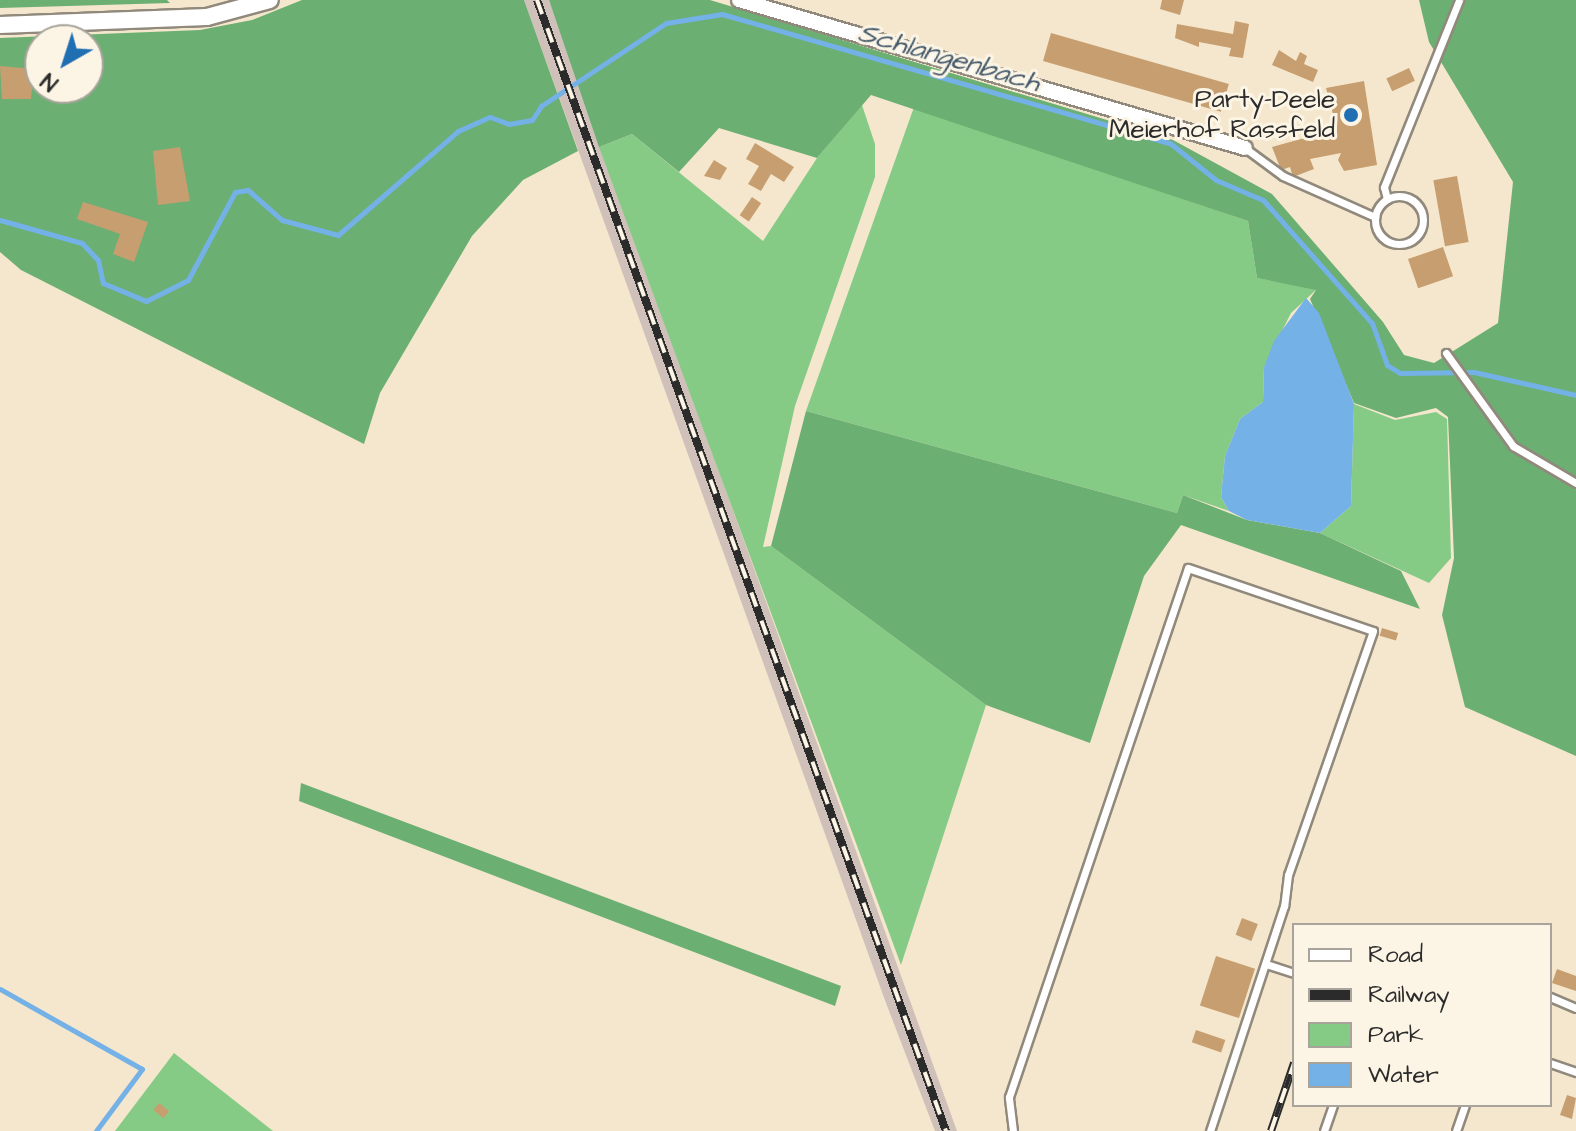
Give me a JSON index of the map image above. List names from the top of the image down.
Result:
{
  "water": ["Schlangenbach"],
  "places": ["Party-Deele Meierhof Rassfeld"],
  "legend": [
    "Road",
    "Railway",
    "Park",
    "Water"
  ],
  "north": "bottom left"
}
